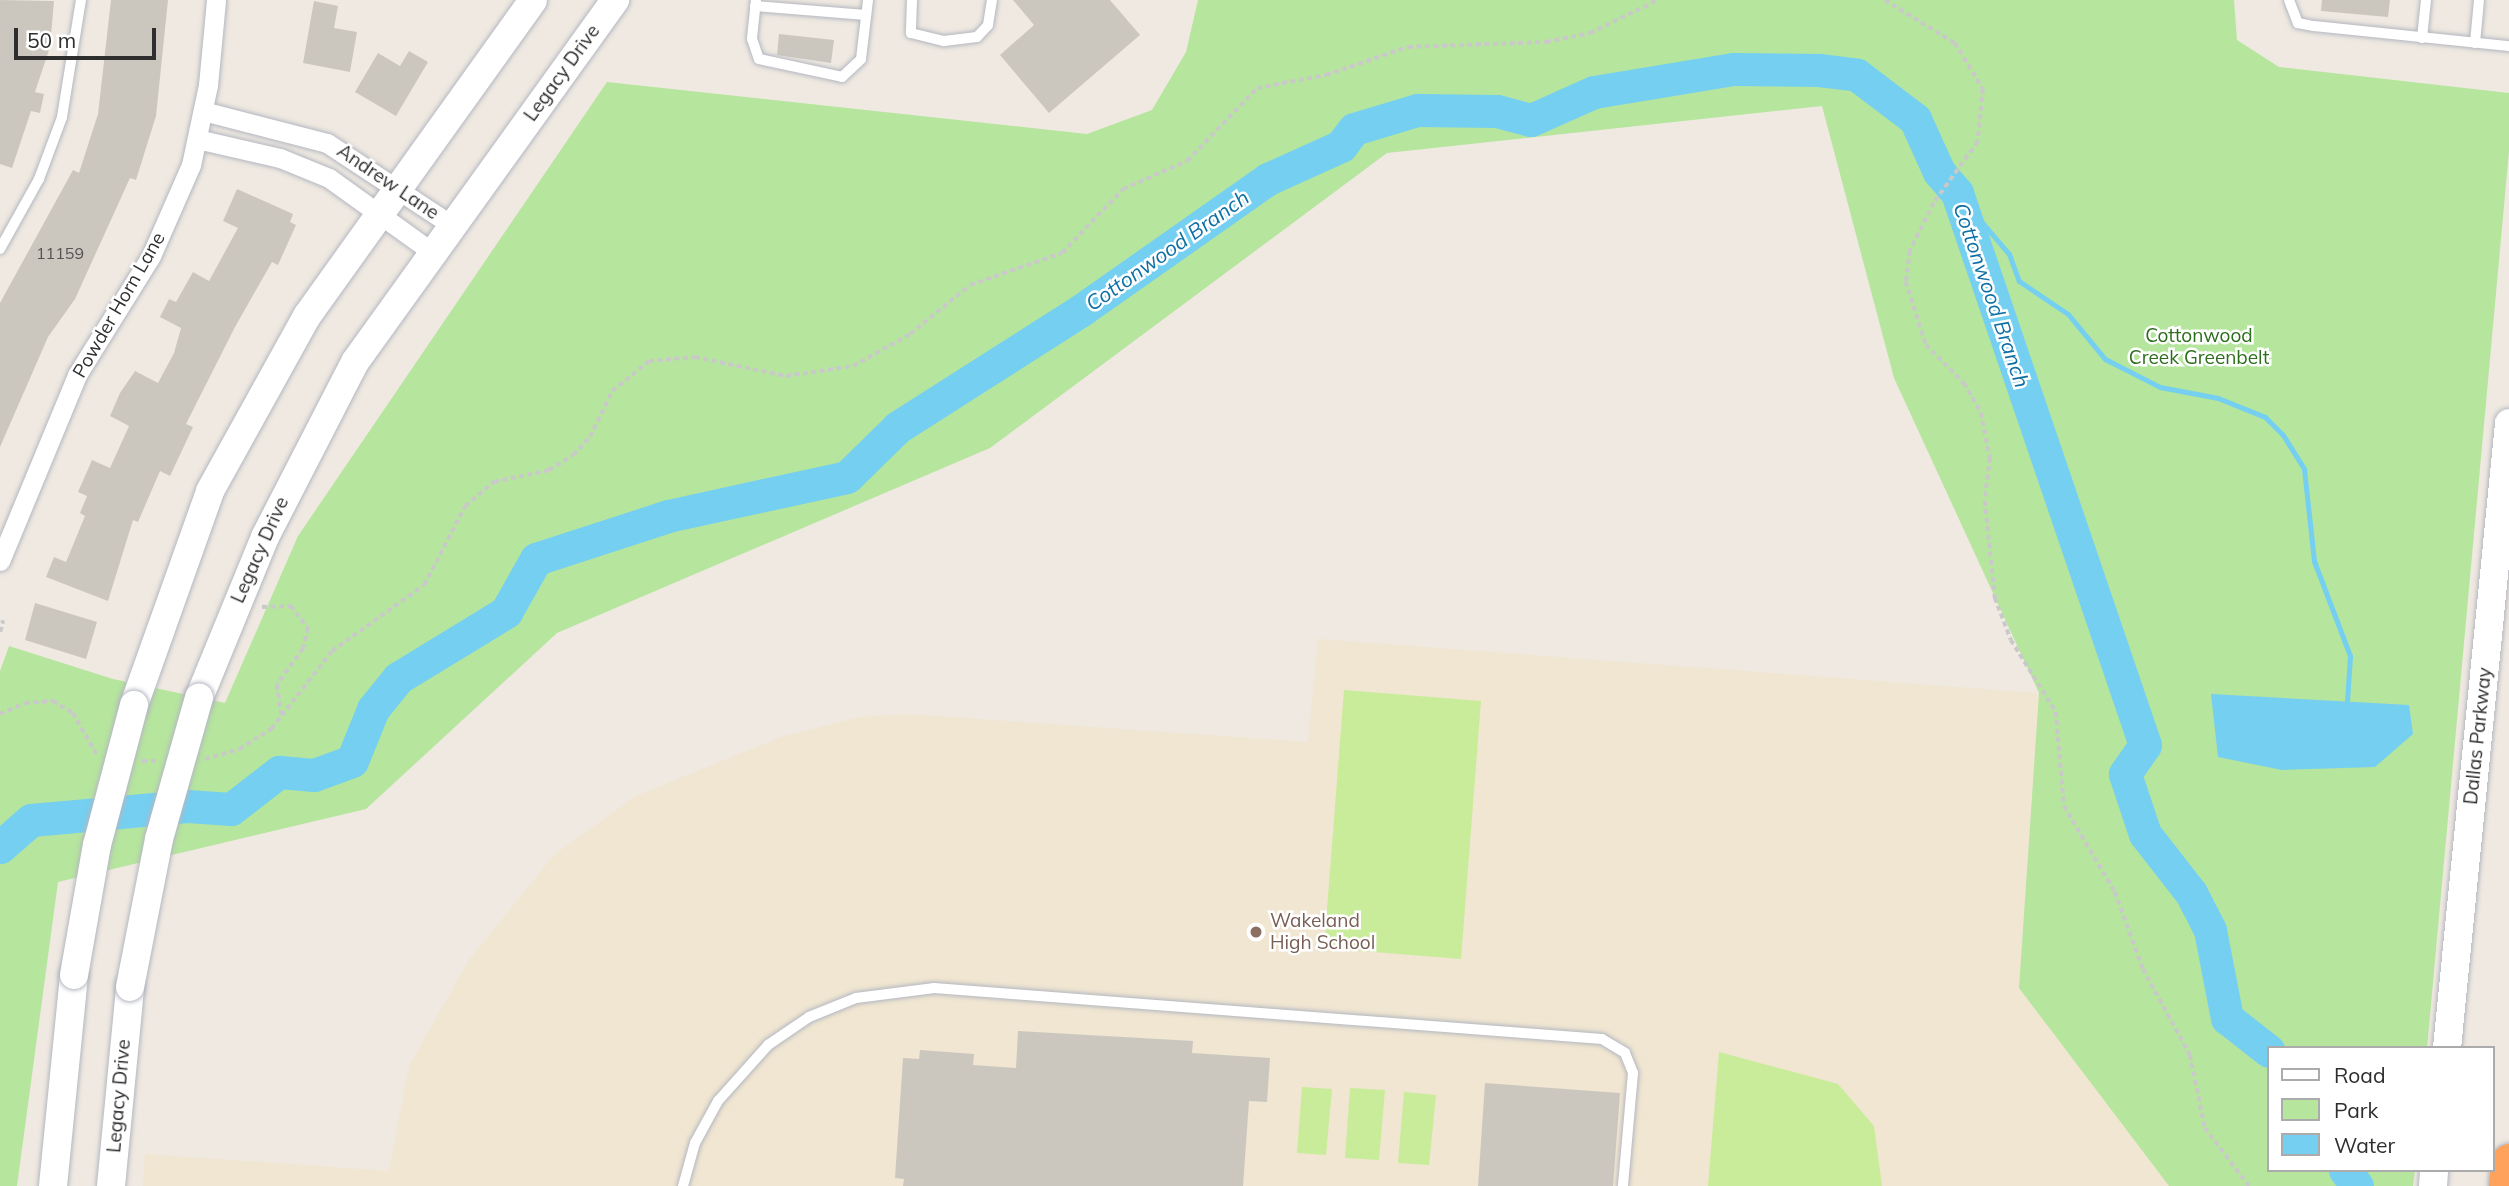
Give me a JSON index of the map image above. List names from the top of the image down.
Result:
{
  "streets": {
    "main road": ["Legacy Drive", "Dallas Parkway"],
    "street": ["Andrew Lane", "Powder Horn Lane"]
  },
  "crossings": [
    ["Legacy Drive", "Andrew Lane"],
    ["Andrew Lane", "Powder Horn Lane"]
  ],
  "water": ["Cottonwood Branch"],
  "parks": ["Cottonwood Creek Greenbelt"],
  "places": ["Wakeland High School"],
  "house_numbers": ["11159"],
  "legend": ["Road", "Park", "Water"],
  "scale_bar": "50 m"
}
